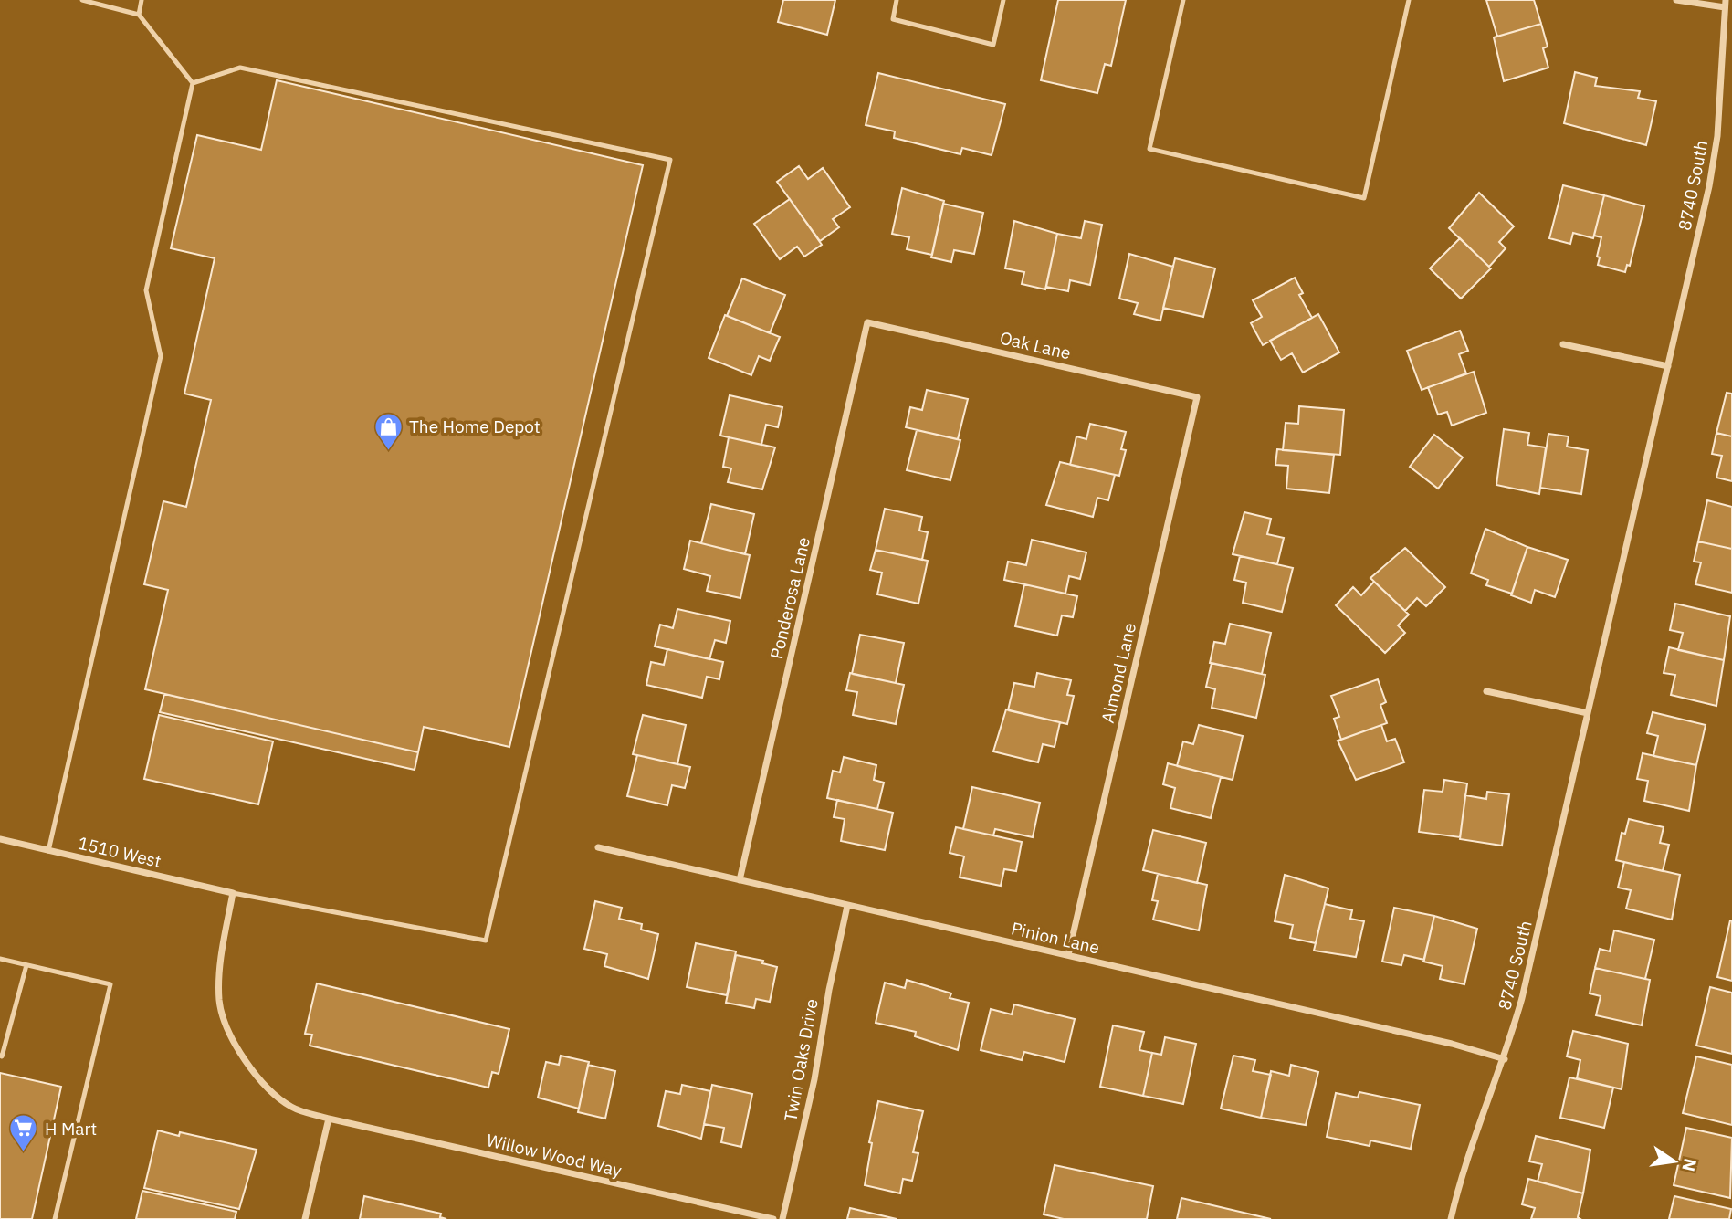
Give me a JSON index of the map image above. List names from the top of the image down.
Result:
{
  "streets": {
    "street": [
      "8740 South",
      "Oak Lane",
      "Ponderosa Lane",
      "Almond Lane",
      "1510 West",
      "Pinion Lane",
      "Twin Oaks Drive",
      "Willow Wood Way"
    ]
  },
  "crossings": [
    ["8740 South", "Pinion Lane"],
    ["Oak Lane", "Ponderosa Lane"],
    ["Oak Lane", "Almond Lane"],
    ["Ponderosa Lane", "Pinion Lane"],
    ["Almond Lane", "Pinion Lane"],
    ["1510 West", "Willow Wood Way"],
    ["Pinion Lane", "Twin Oaks Drive"]
  ],
  "places": {
    "shop": ["The Home Depot"],
    "supermarket": ["H Mart"]
  },
  "north": "right"
}
